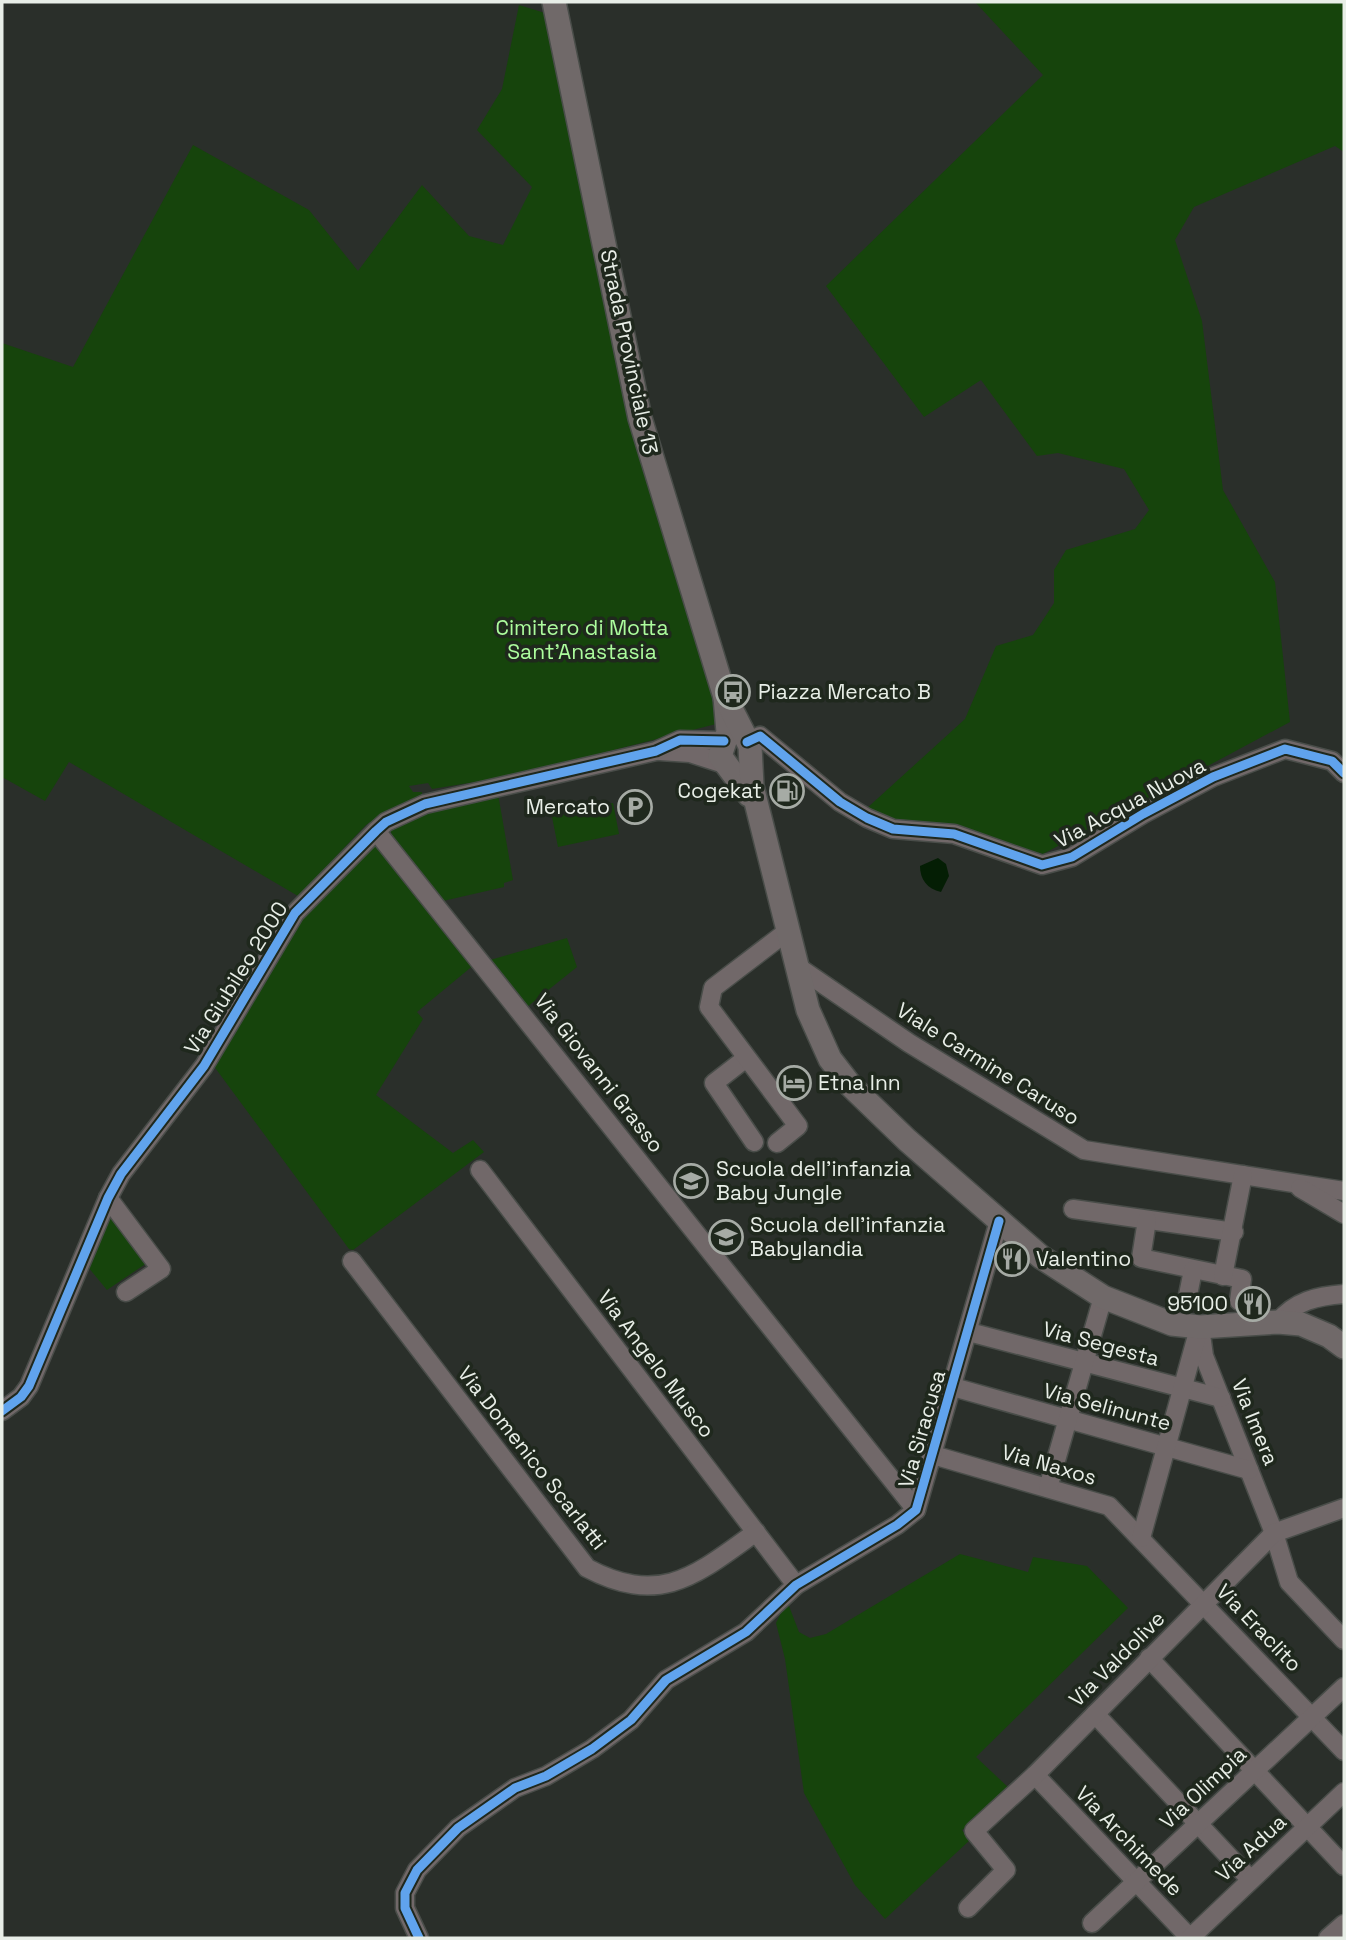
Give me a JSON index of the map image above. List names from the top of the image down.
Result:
{
  "streets": {
    "main road": ["Strada Provinciale 13"],
    "street": [
      "Via Acqua Nuova",
      "Via Giubileo 2000",
      "Viale Carmine Caruso",
      "Via Giovanni Grasso",
      "Via Segesta",
      "Via Angelo Musco",
      "Via Selinunte",
      "Via Imera",
      "Via Siracusa",
      "Via Domenico Scarlatti",
      "Via Naxos",
      "Via Eraclito",
      "Via Valdolive",
      "Via Olimpia",
      "Via Archimede",
      "Via Adua"
    ]
  },
  "crossings": [
    ["Strada Provinciale 13", "Via Acqua Nuova"],
    ["Strada Provinciale 13", "Via Giubileo 2000"],
    ["Via Acqua Nuova", "Via Giubileo 2000"],
    ["Via Giubileo 2000", "Via Giovanni Grasso"],
    ["Via Giovanni Grasso", "Via Siracusa"],
    ["Via Segesta", "Via Imera"],
    ["Via Segesta", "Via Siracusa"],
    ["Via Angelo Musco", "Via Siracusa"],
    ["Via Angelo Musco", "Via Domenico Scarlatti"],
    ["Via Selinunte", "Via Imera"],
    ["Via Selinunte", "Via Siracusa"],
    ["Via Imera", "Via Valdolive"],
    ["Via Siracusa", "Via Naxos"],
    ["Via Naxos", "Via Eraclito"],
    ["Via Eraclito", "Via Valdolive"],
    ["Via Eraclito", "Via Olimpia"],
    ["Via Valdolive", "Via Archimede"],
    ["Via Olimpia", "Via Archimede"],
    ["Via Archimede", "Via Adua"]
  ],
  "parks": ["Cimitero di Motta Sant'Anastasia"],
  "places": {
    "bus stop": ["Piazza Mercato B"],
    "fuel station": ["Cogekat"],
    "parking": ["Mercato"],
    "hotel": ["Etna Inn"],
    "school or university": ["Scuola dell'infanzia Baby Jungle", "Scuola dell'infanzia Babylandia"],
    "restaurant": ["Valentino", "95100"]
  }
}
